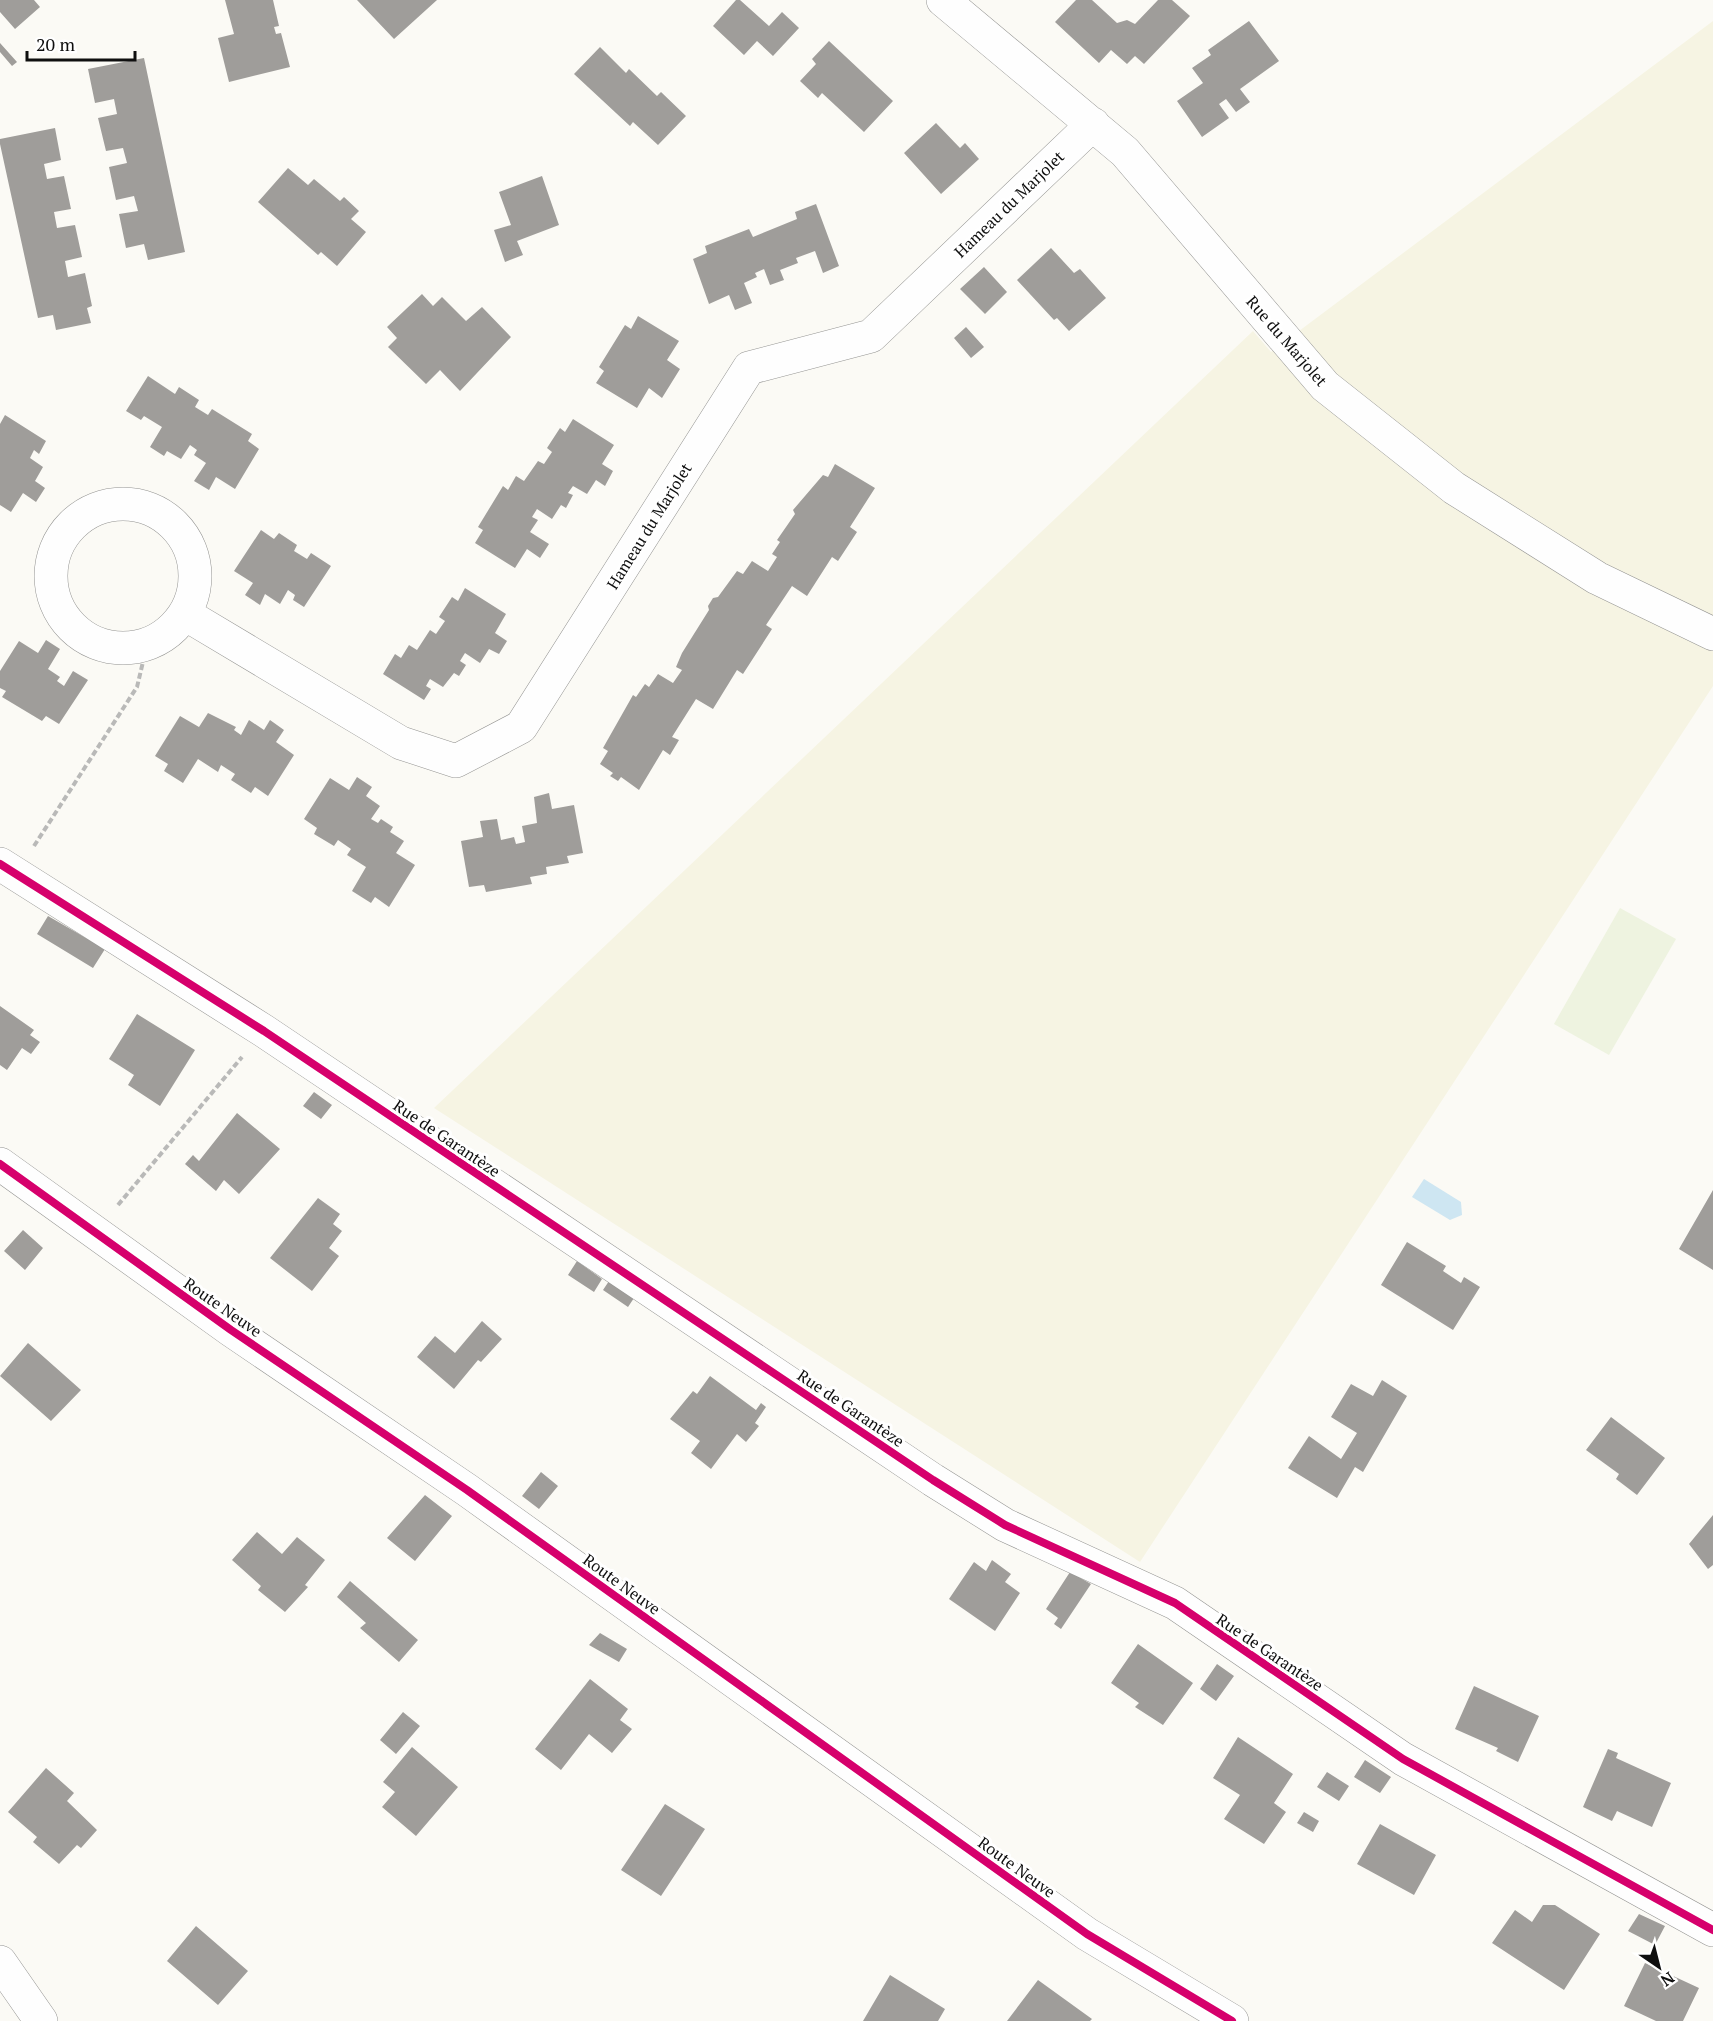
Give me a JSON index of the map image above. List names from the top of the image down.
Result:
{
  "streets": {
    "street": [
      "Hameau du Marjolet",
      "Rue du Marjolet",
      "Rue de Garantèze",
      "Route Neuve"
    ]
  },
  "crossings": [
    ["Hameau du Marjolet", "Rue du Marjolet"]
  ],
  "scale_bar": "20 m",
  "north": "bottom right"
}
